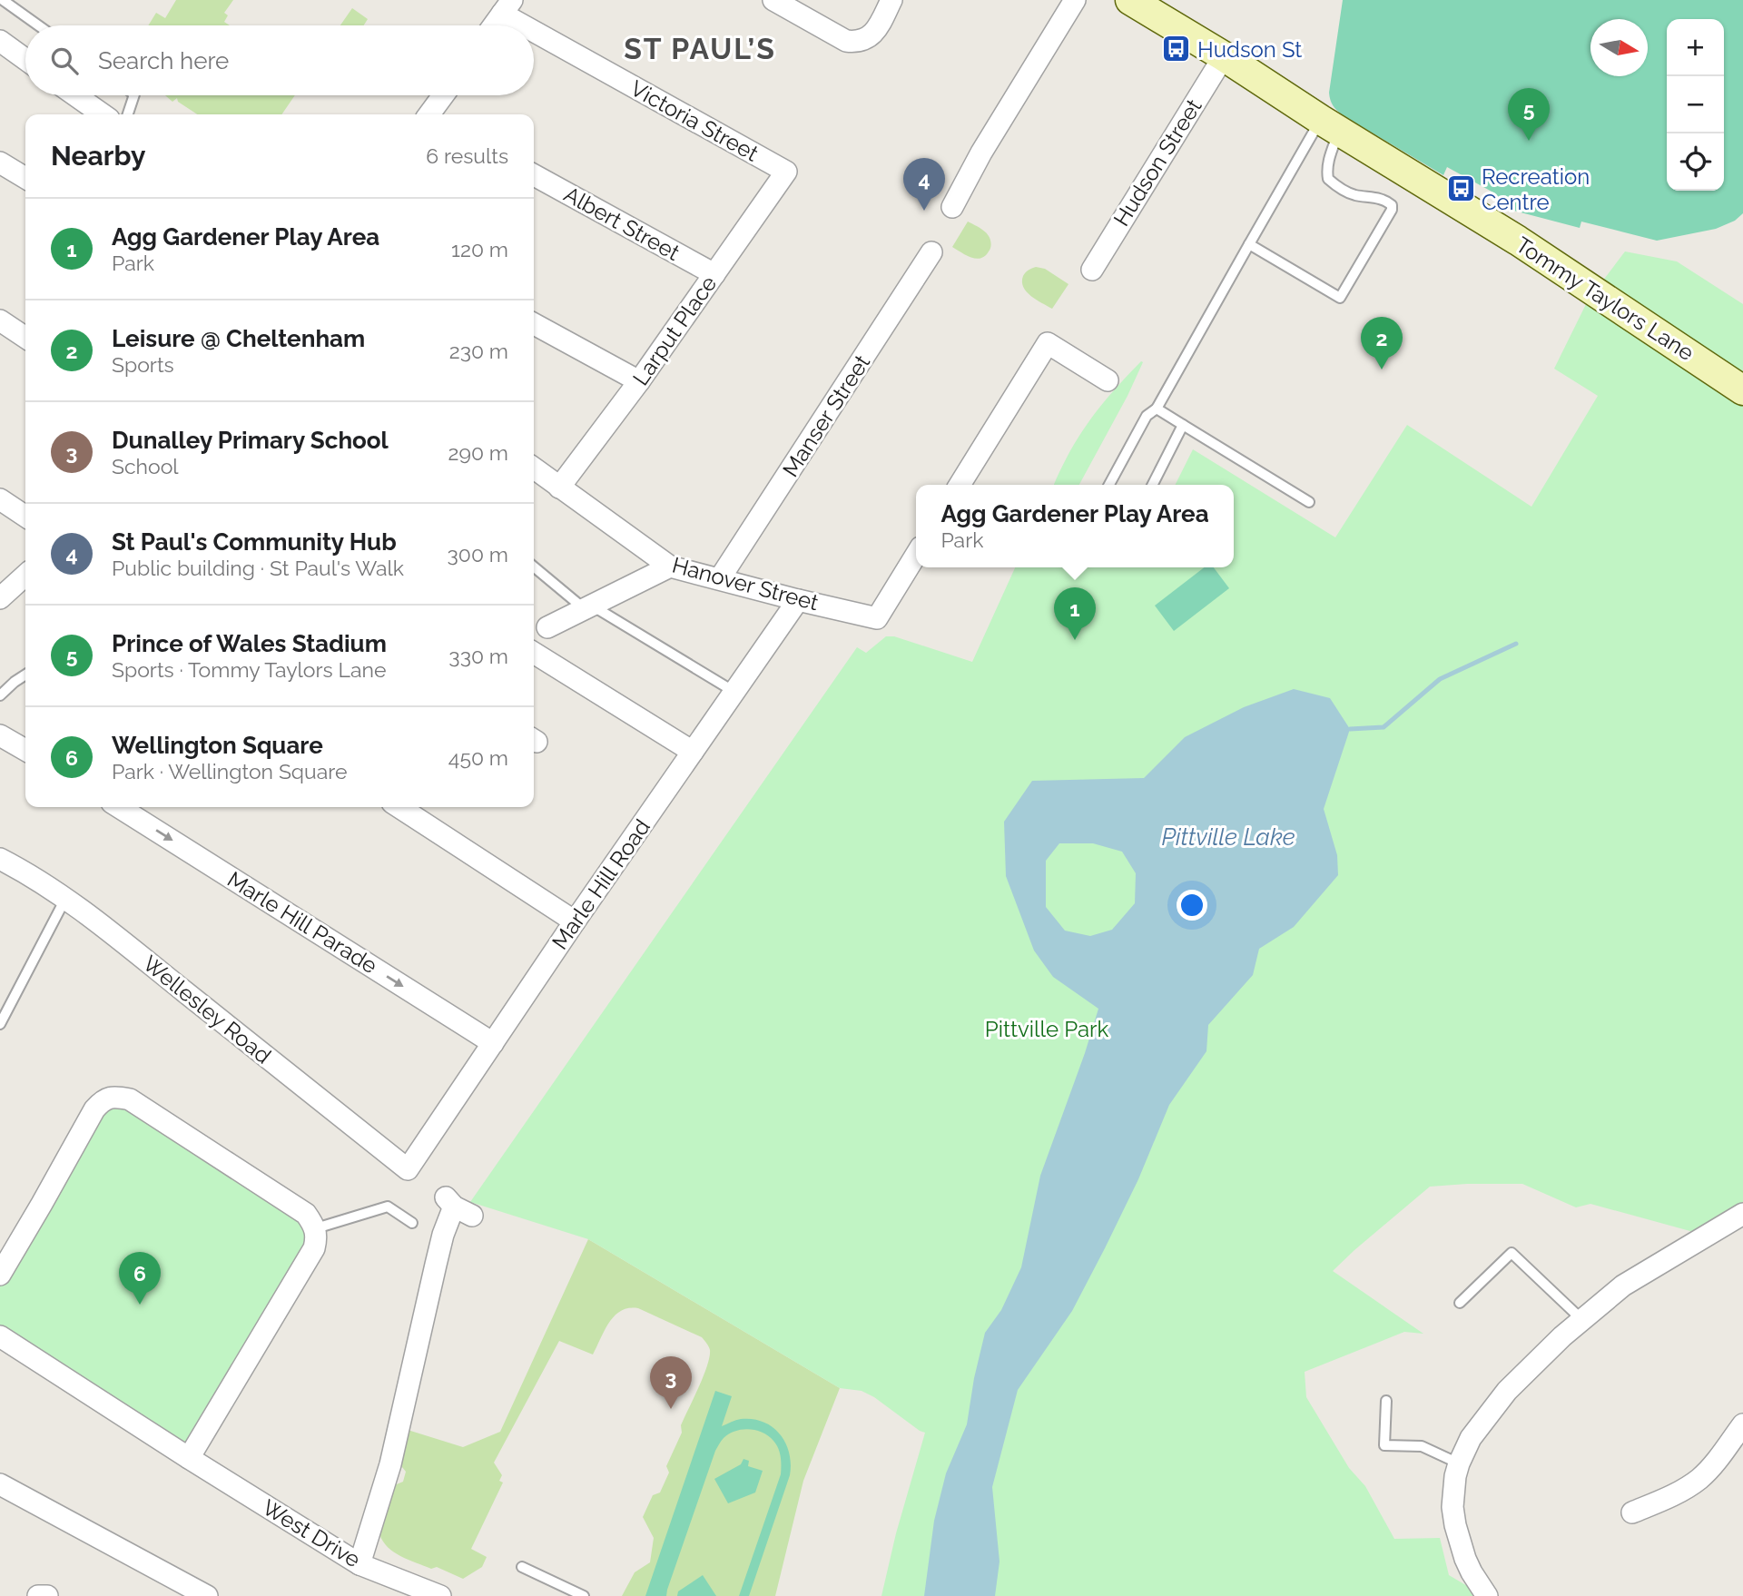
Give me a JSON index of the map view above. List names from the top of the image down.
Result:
{
  "streets": {
    "street": [
      "Victoria Street",
      "Hudson Street",
      "Albert Street",
      "Tommy Taylors Lane",
      "Larput Place",
      "Manser Street",
      "Hanover Street",
      "Marle Hill Road",
      "Marle Hill Parade",
      "Wellesley Road",
      "West Drive"
    ]
  },
  "crossings": [
    ["Victoria Street", "Larput Place"],
    ["Hudson Street", "Tommy Taylors Lane"],
    ["Albert Street", "Larput Place"],
    ["Larput Place", "Hanover Street"],
    ["Manser Street", "Hanover Street"],
    ["Hanover Street", "Marle Hill Road"],
    ["Marle Hill Road", "Marle Hill Parade"],
    ["Marle Hill Road", "Wellesley Road"]
  ],
  "districts": ["ST PAUL’S"],
  "water": ["Pittville Lake"],
  "parks": ["Pittville Park"],
  "places": {
    "bus stop": ["Hudson St", "Recreation Centre"]
  },
  "north": "right",
  "page": {
    "map_buttons": ["+", "−"],
    "search": "Search here",
    "pins": [
      "5",
      "4",
      "2",
      "1",
      "6",
      "3"
    ],
    "heading": ["Nearby", "6 results"],
    "list": [
      {
        "mark": "1",
        "name": "Agg Gardener Play Area",
        "note": "Park",
        "value": "120 m"
      },
      {
        "mark": "2",
        "name": "Leisure @ Cheltenham",
        "note": "Sports",
        "value": "230 m"
      },
      {
        "mark": "3",
        "name": "Dunalley Primary School",
        "note": "School",
        "value": "290 m"
      },
      {
        "mark": "4",
        "name": "St Paul's Community Hub",
        "note": "Public building · St Paul's Walk",
        "value": "300 m"
      },
      {
        "mark": "5",
        "name": "Prince of Wales Stadium",
        "note": "Sports · Tommy Taylors Lane",
        "value": "330 m"
      },
      {
        "mark": "6",
        "name": "Wellington Square",
        "note": "Park · Wellington Square",
        "value": "450 m"
      }
    ],
    "popup": ["Agg Gardener Play Area", "Park"]
  }
}
